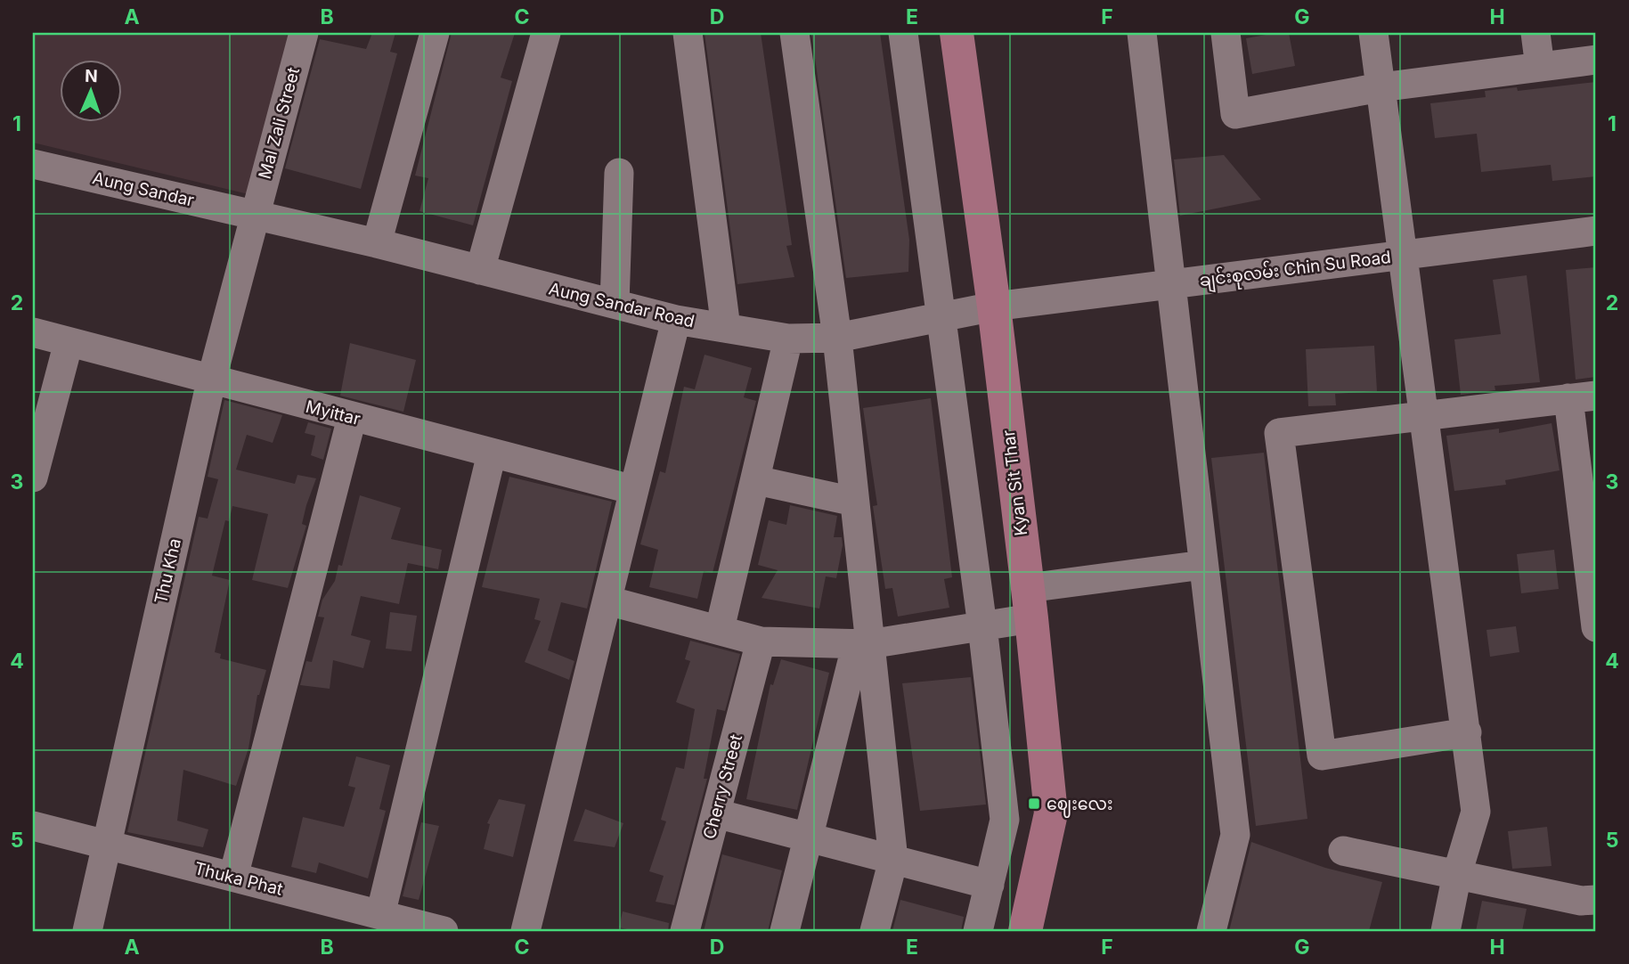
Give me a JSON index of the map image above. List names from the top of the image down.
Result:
{
  "streets": {
    "main road": ["Kyan Sit Thar"],
    "street": [
      "Mal Zali Street",
      "Aung Sandar",
      "ချင်းစုလမ်း Chin Su Road",
      "Aung Sandar Road",
      "Myittar",
      "Thu Kha",
      "Cherry Street",
      "Thuka Phat"
    ]
  },
  "crossings": [
    ["Mal Zali Street", "Aung Sandar"],
    ["Mal Zali Street", "Aung Sandar Road"],
    ["Mal Zali Street", "Thu Kha"],
    ["Aung Sandar", "Aung Sandar Road"],
    ["Aung Sandar", "Thu Kha"],
    ["ချင်းစုလမ်း Chin Su Road", "Aung Sandar Road"],
    ["ချင်းစုလမ်း Chin Su Road", "Kyan Sit Thar"],
    ["Aung Sandar Road", "Kyan Sit Thar"],
    ["Aung Sandar Road", "Thu Kha"],
    ["Myittar", "Thu Kha"],
    ["Thu Kha", "Thuka Phat"]
  ],
  "places": {
    "transit": ["ဈေးလေး"]
  },
  "north": "top",
  "grid": {
    "columns": [
      "A",
      "B",
      "C",
      "D",
      "E",
      "F",
      "G",
      "H"
    ],
    "rows": [
      "1",
      "2",
      "3",
      "4",
      "5"
    ]
  }
}
